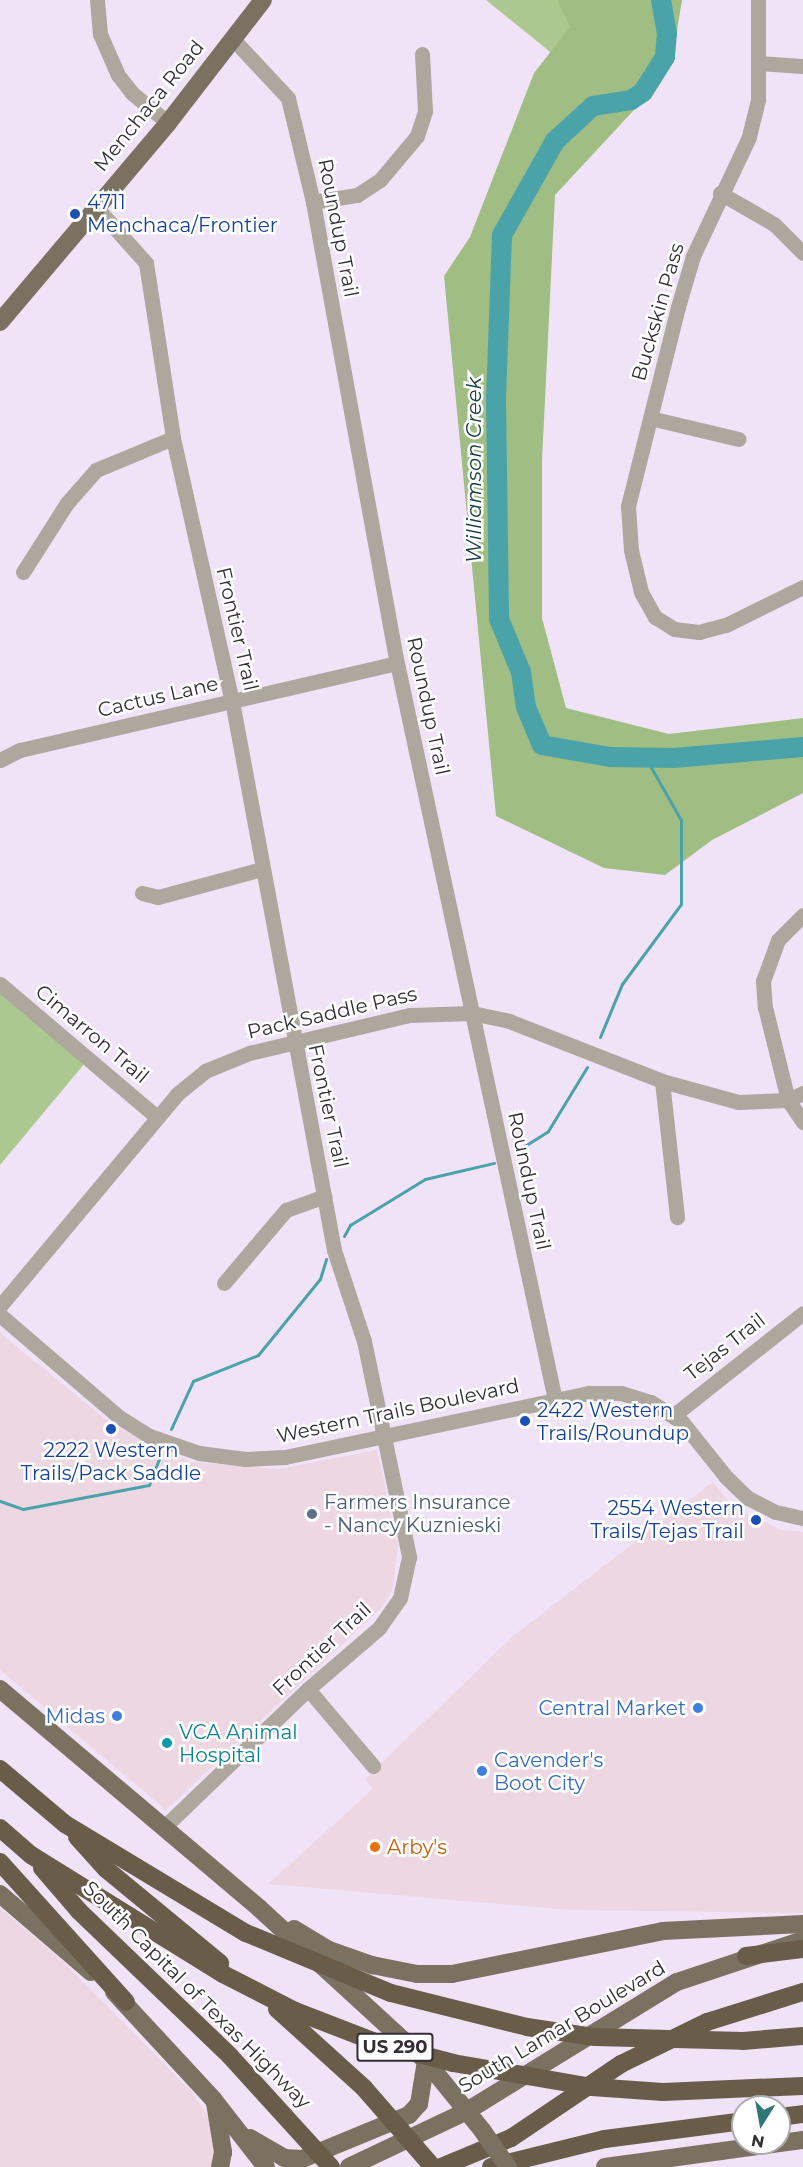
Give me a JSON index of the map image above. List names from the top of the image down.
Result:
{
  "streets": {
    "highway": ["South Capital of Texas Highway", "US 290"],
    "main road": ["Menchaca Road", "South Lamar Boulevard"],
    "street": [
      "Roundup Trail",
      "Buckskin Pass",
      "Frontier Trail",
      "Cactus Lane",
      "Pack Saddle Pass",
      "Cimarron Trail",
      "Tejas Trail",
      "Western Trails Boulevard"
    ]
  },
  "crossings": [
    ["Menchaca Road", "Roundup Trail"],
    ["Menchaca Road", "Frontier Trail"],
    ["Roundup Trail", "Cactus Lane"],
    ["Roundup Trail", "Pack Saddle Pass"],
    ["Roundup Trail", "Western Trails Boulevard"],
    ["Frontier Trail", "Cactus Lane"],
    ["Frontier Trail", "Pack Saddle Pass"],
    ["Frontier Trail", "Western Trails Boulevard"],
    ["Pack Saddle Pass", "Cimarron Trail"],
    ["Tejas Trail", "Western Trails Boulevard"],
    ["South Capital of Texas Highway", "US 290"]
  ],
  "water": ["Williamson Creek"],
  "places": [
    "4711 Menchaca/Frontier",
    "2422 Western Trails/Roundup",
    "2222 Western Trails/Pack Saddle",
    "Farmers Insurance - Nancy Kuznieski",
    "2554 Western Trails/Tejas Trail",
    "Central Market",
    "Midas",
    "VCA Animal Hospital",
    "Cavender's Boot City",
    "Arby's"
  ],
  "north": "bottom"
}
